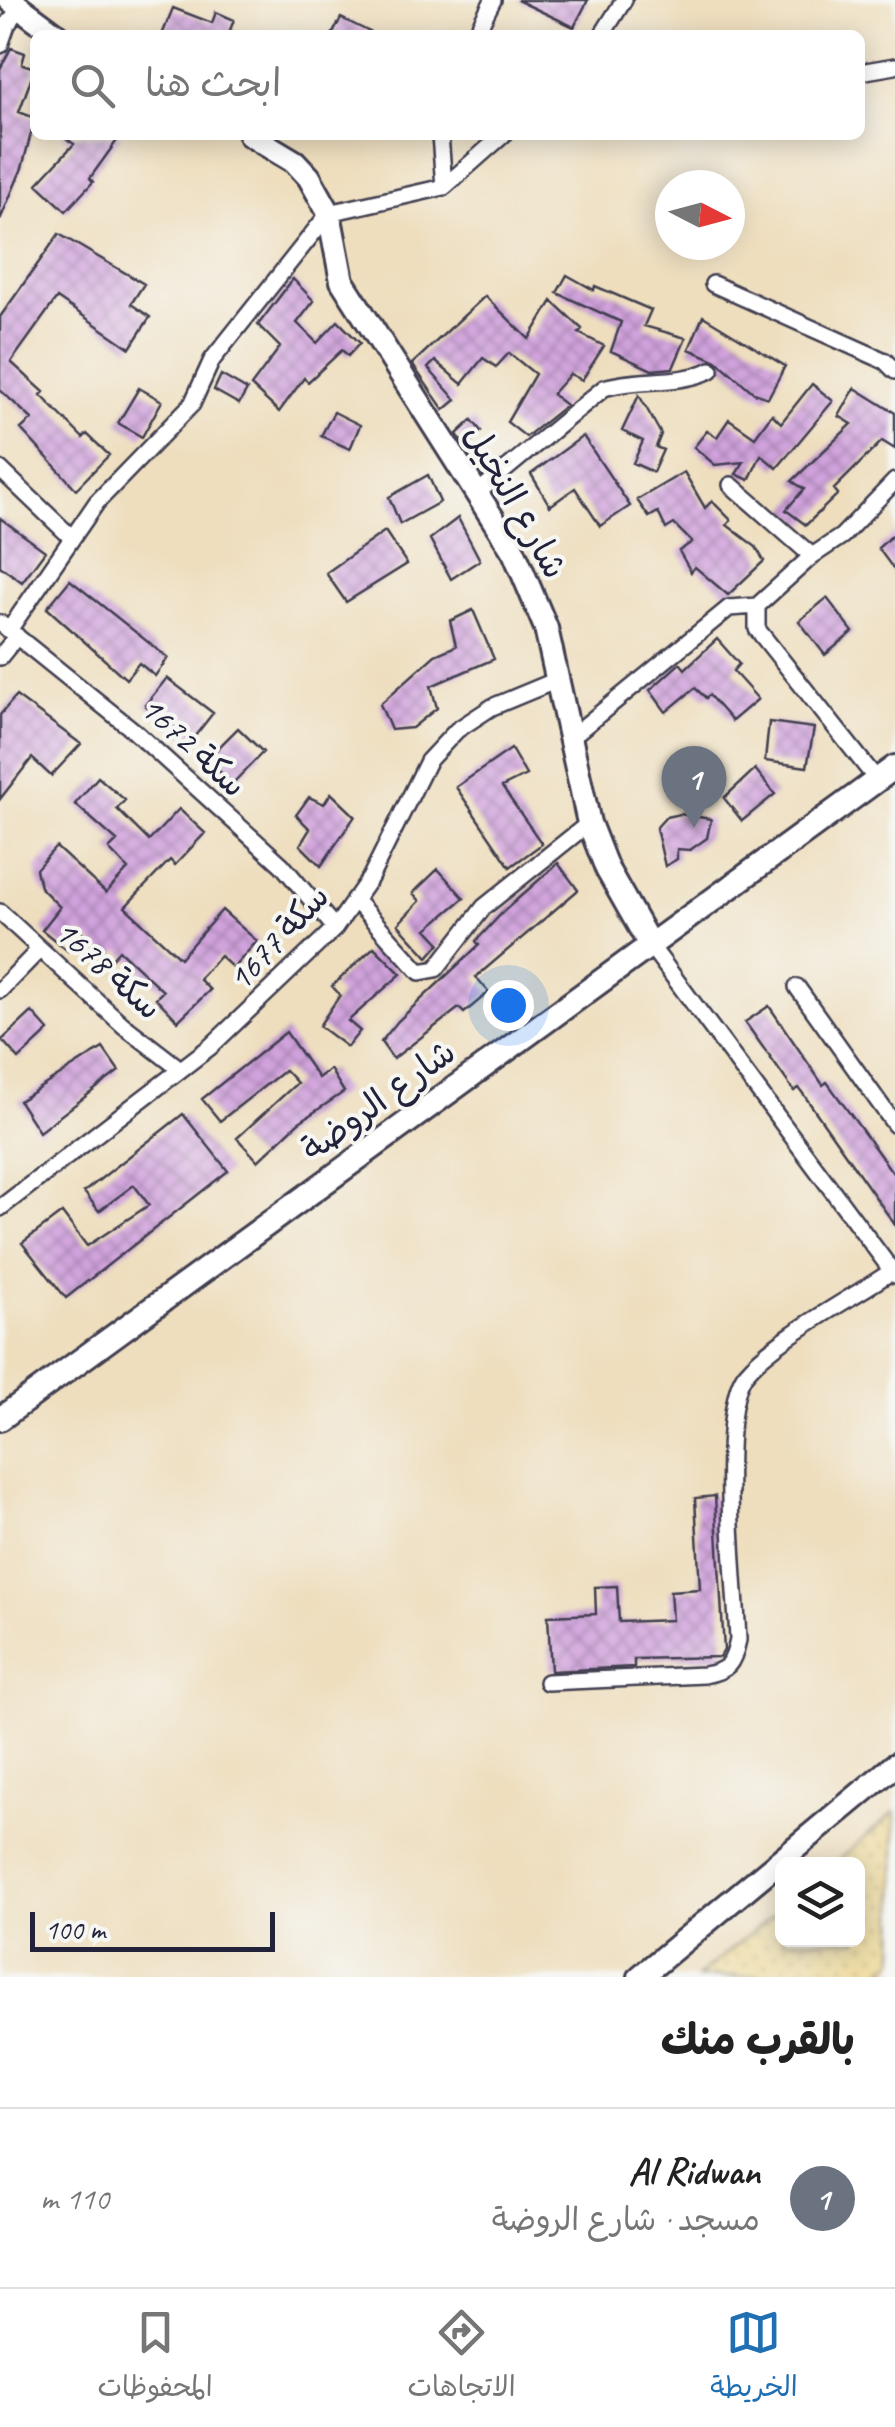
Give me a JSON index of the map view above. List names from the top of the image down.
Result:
{
  "streets": {
    "main road": ["شارع النخيل", "شارع الروضة"],
    "street": ["سكة 1672", "سكة 1677", "سكة 1678"]
  },
  "crossings": [
    ["شارع النخيل", "سكة 1677"],
    ["شارع النخيل", "شارع الروضة"],
    ["سكة 1672", "سكة 1677"],
    ["سكة 1677", "سكة 1678"]
  ],
  "scale_bar": "100 m",
  "north": "right",
  "page": {
    "search": "ابحث هنا",
    "pins": "1",
    "scale": "100 m",
    "heading": "بالقرب منك",
    "list": [
      {
        "mark": "1",
        "name": "Al Ridwan",
        "note": "مسجد · شارع الروضة",
        "value": "110 m"
      }
    ],
    "nav": ["الخريطة", "الاتجاهات", "المحفوظات"]
  }
}
